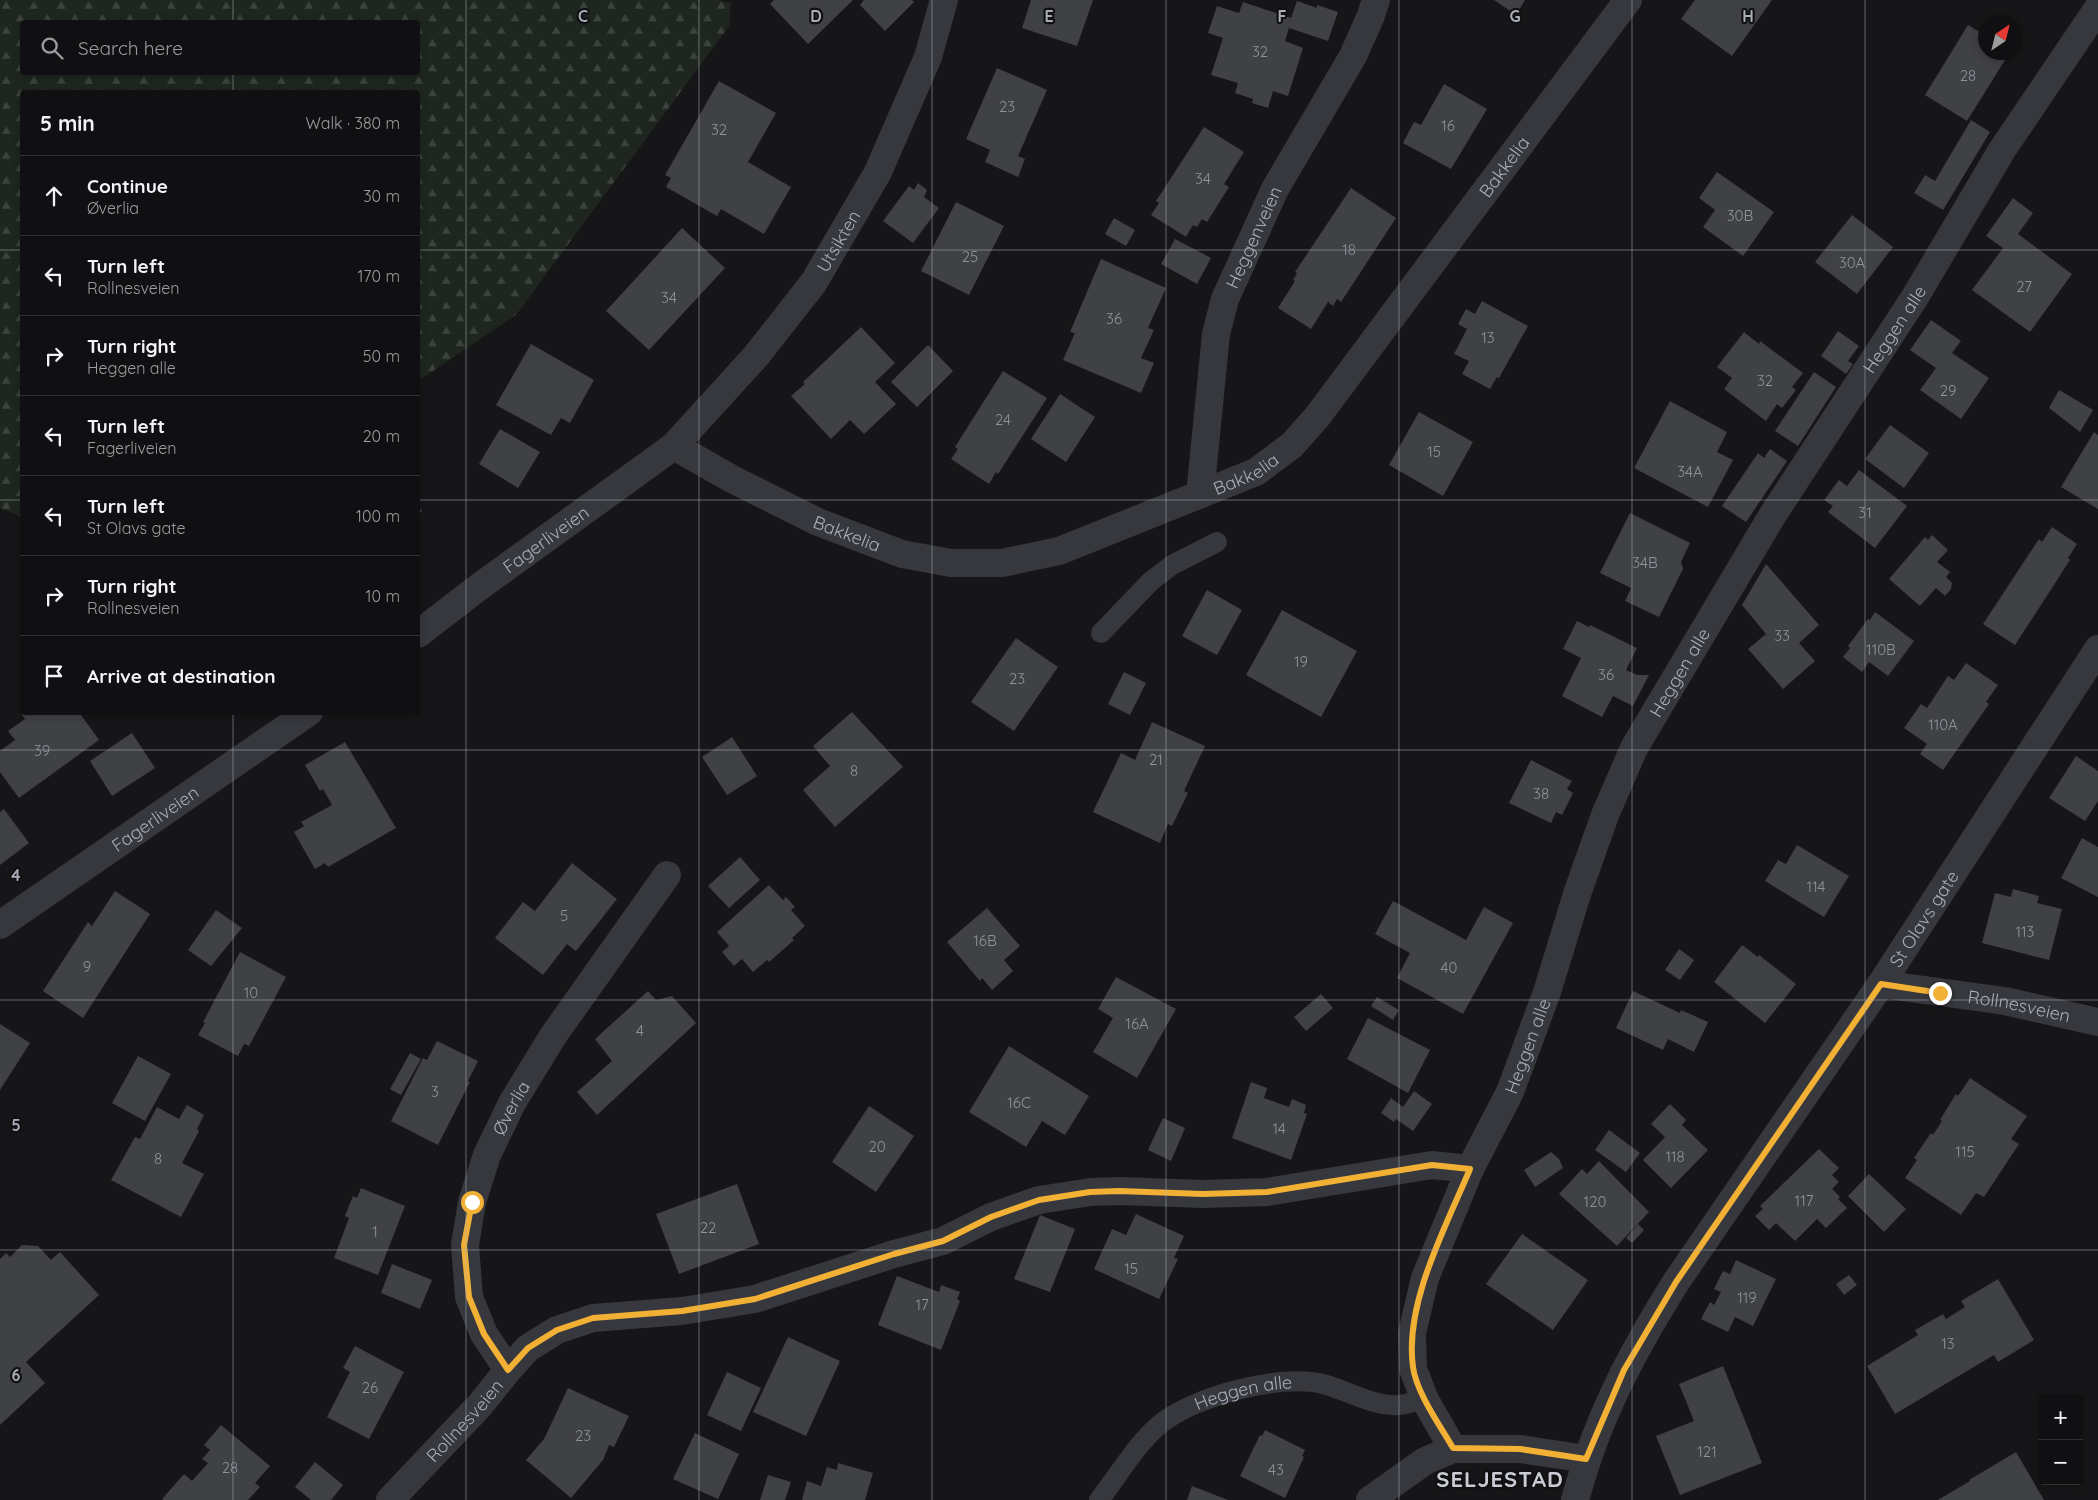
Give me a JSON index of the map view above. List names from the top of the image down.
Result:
{
  "streets": {
    "street": [
      "Bakkelia",
      "Heggenveien",
      "Utsikten",
      "Heggen alle",
      "Fagerliveien",
      "St Olavs gate",
      "Rollnesveien",
      "Øverlia"
    ]
  },
  "crossings": [
    ["Bakkelia", "Heggenveien"],
    ["Bakkelia", "Utsikten"],
    ["Bakkelia", "Fagerliveien"],
    ["Utsikten", "Fagerliveien"],
    ["Heggen alle", "Rollnesveien"],
    ["St Olavs gate", "Rollnesveien"],
    ["Rollnesveien", "Øverlia"]
  ],
  "districts": ["SELJESTAD"],
  "house_numbers": [
    "32",
    "28",
    "23",
    "16",
    "32",
    "34",
    "30B",
    "18",
    "25",
    "30A",
    "27",
    "34",
    "36",
    "13",
    "32",
    "29",
    "24",
    "15",
    "34A",
    "31",
    "34B",
    "33",
    "110B",
    "19",
    "36",
    "23",
    "110A",
    "39",
    "21",
    "8",
    "38",
    "114",
    "5",
    "113",
    "16B",
    "9",
    "40",
    "10",
    "16A",
    "4",
    "3",
    "16C",
    "14",
    "20",
    "115",
    "118",
    "8",
    "117",
    "120",
    "22",
    "1",
    "15",
    "119",
    "17",
    "13",
    "26",
    "23",
    "121",
    "28",
    "43"
  ],
  "north": "top right",
  "page": {
    "search": "Search here",
    "heading": ["5 min", "Walk · 380 m"],
    "list": [
      ["Continue", "Øverlia", "30 m"],
      ["Turn left", "Rollnesveien", "170 m"],
      ["Turn right", "Heggen alle", "50 m"],
      ["Turn left", "Fagerliveien", "20 m"],
      ["Turn left", "St Olavs gate", "100 m"],
      ["Turn right", "Rollnesveien", "10 m"],
      "Arrive at destination"
    ],
    "map_buttons": ["+", "−"]
  },
  "grid": {
    "columns": [
      "C",
      "D",
      "E",
      "F",
      "G",
      "H"
    ],
    "rows": ["4", "5", "6"]
  }
}
